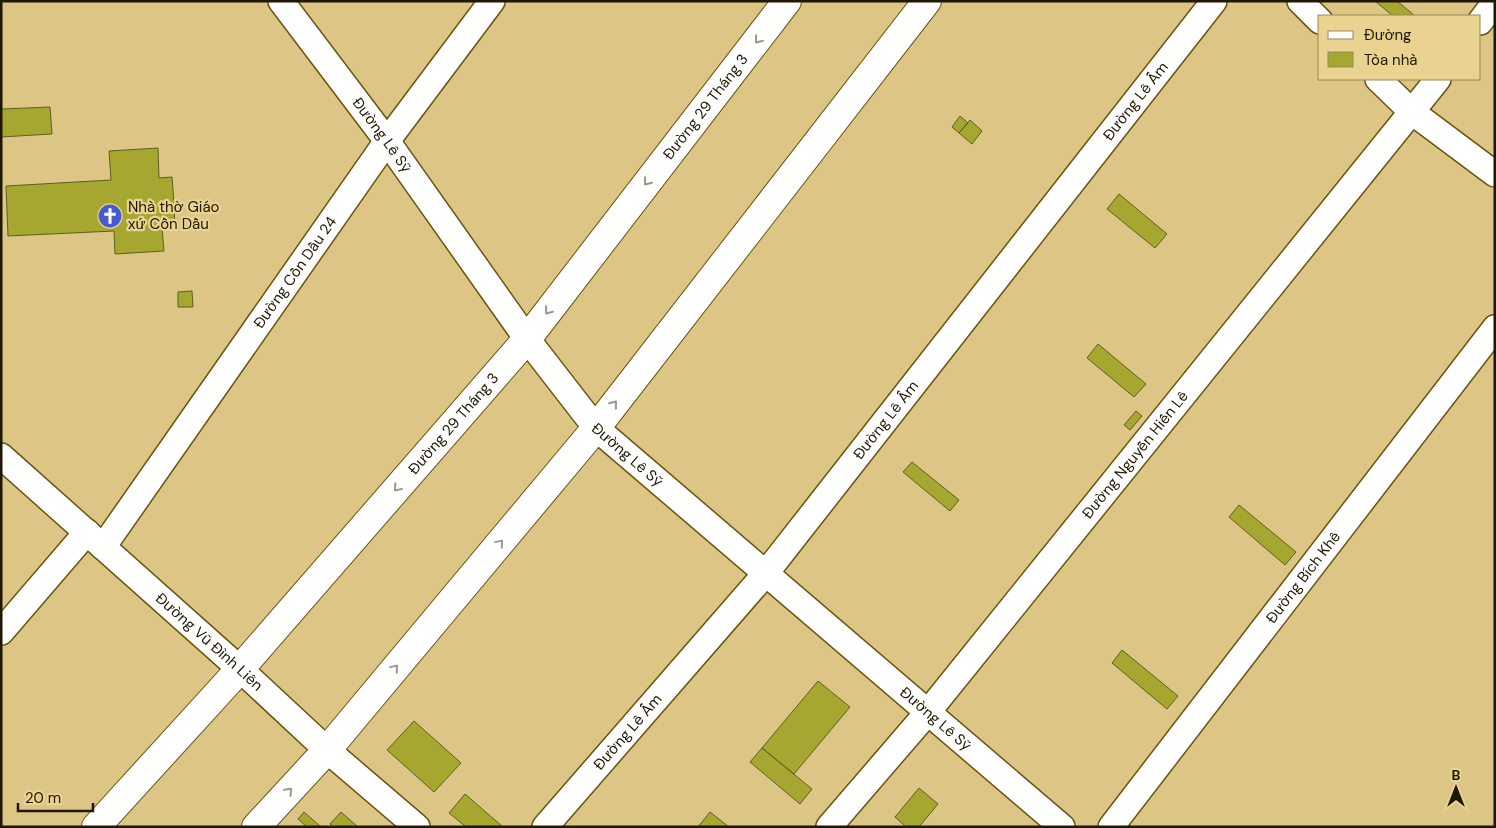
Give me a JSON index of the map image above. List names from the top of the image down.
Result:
{
  "streets": {
    "street": [
      "Đường Lê Ấm",
      "Đường 29 Tháng 3",
      "Đường Lê Sỹ",
      "Đường Cồn Dầu 24",
      "Đường Nguyễn Hiến Lê",
      "Đường Bích Khê",
      "Đường Vũ Đình Liên"
    ]
  },
  "crossings": [
    ["Đường Lê Ấm", "Đường Lê Sỹ"],
    ["Đường 29 Tháng 3", "Đường Lê Sỹ"],
    ["Đường 29 Tháng 3", "Đường Vũ Đình Liên"],
    ["Đường Lê Sỹ", "Đường Cồn Dầu 24"],
    ["Đường Lê Sỹ", "Đường Nguyễn Hiến Lê"],
    ["Đường Cồn Dầu 24", "Đường Vũ Đình Liên"]
  ],
  "places": {
    "church": ["Nhà thờ Giáo xứ Cồn Dầu"]
  },
  "legend": ["Đường", "Tòa nhà"],
  "scale_bar": "20 m",
  "north": "top"
}
